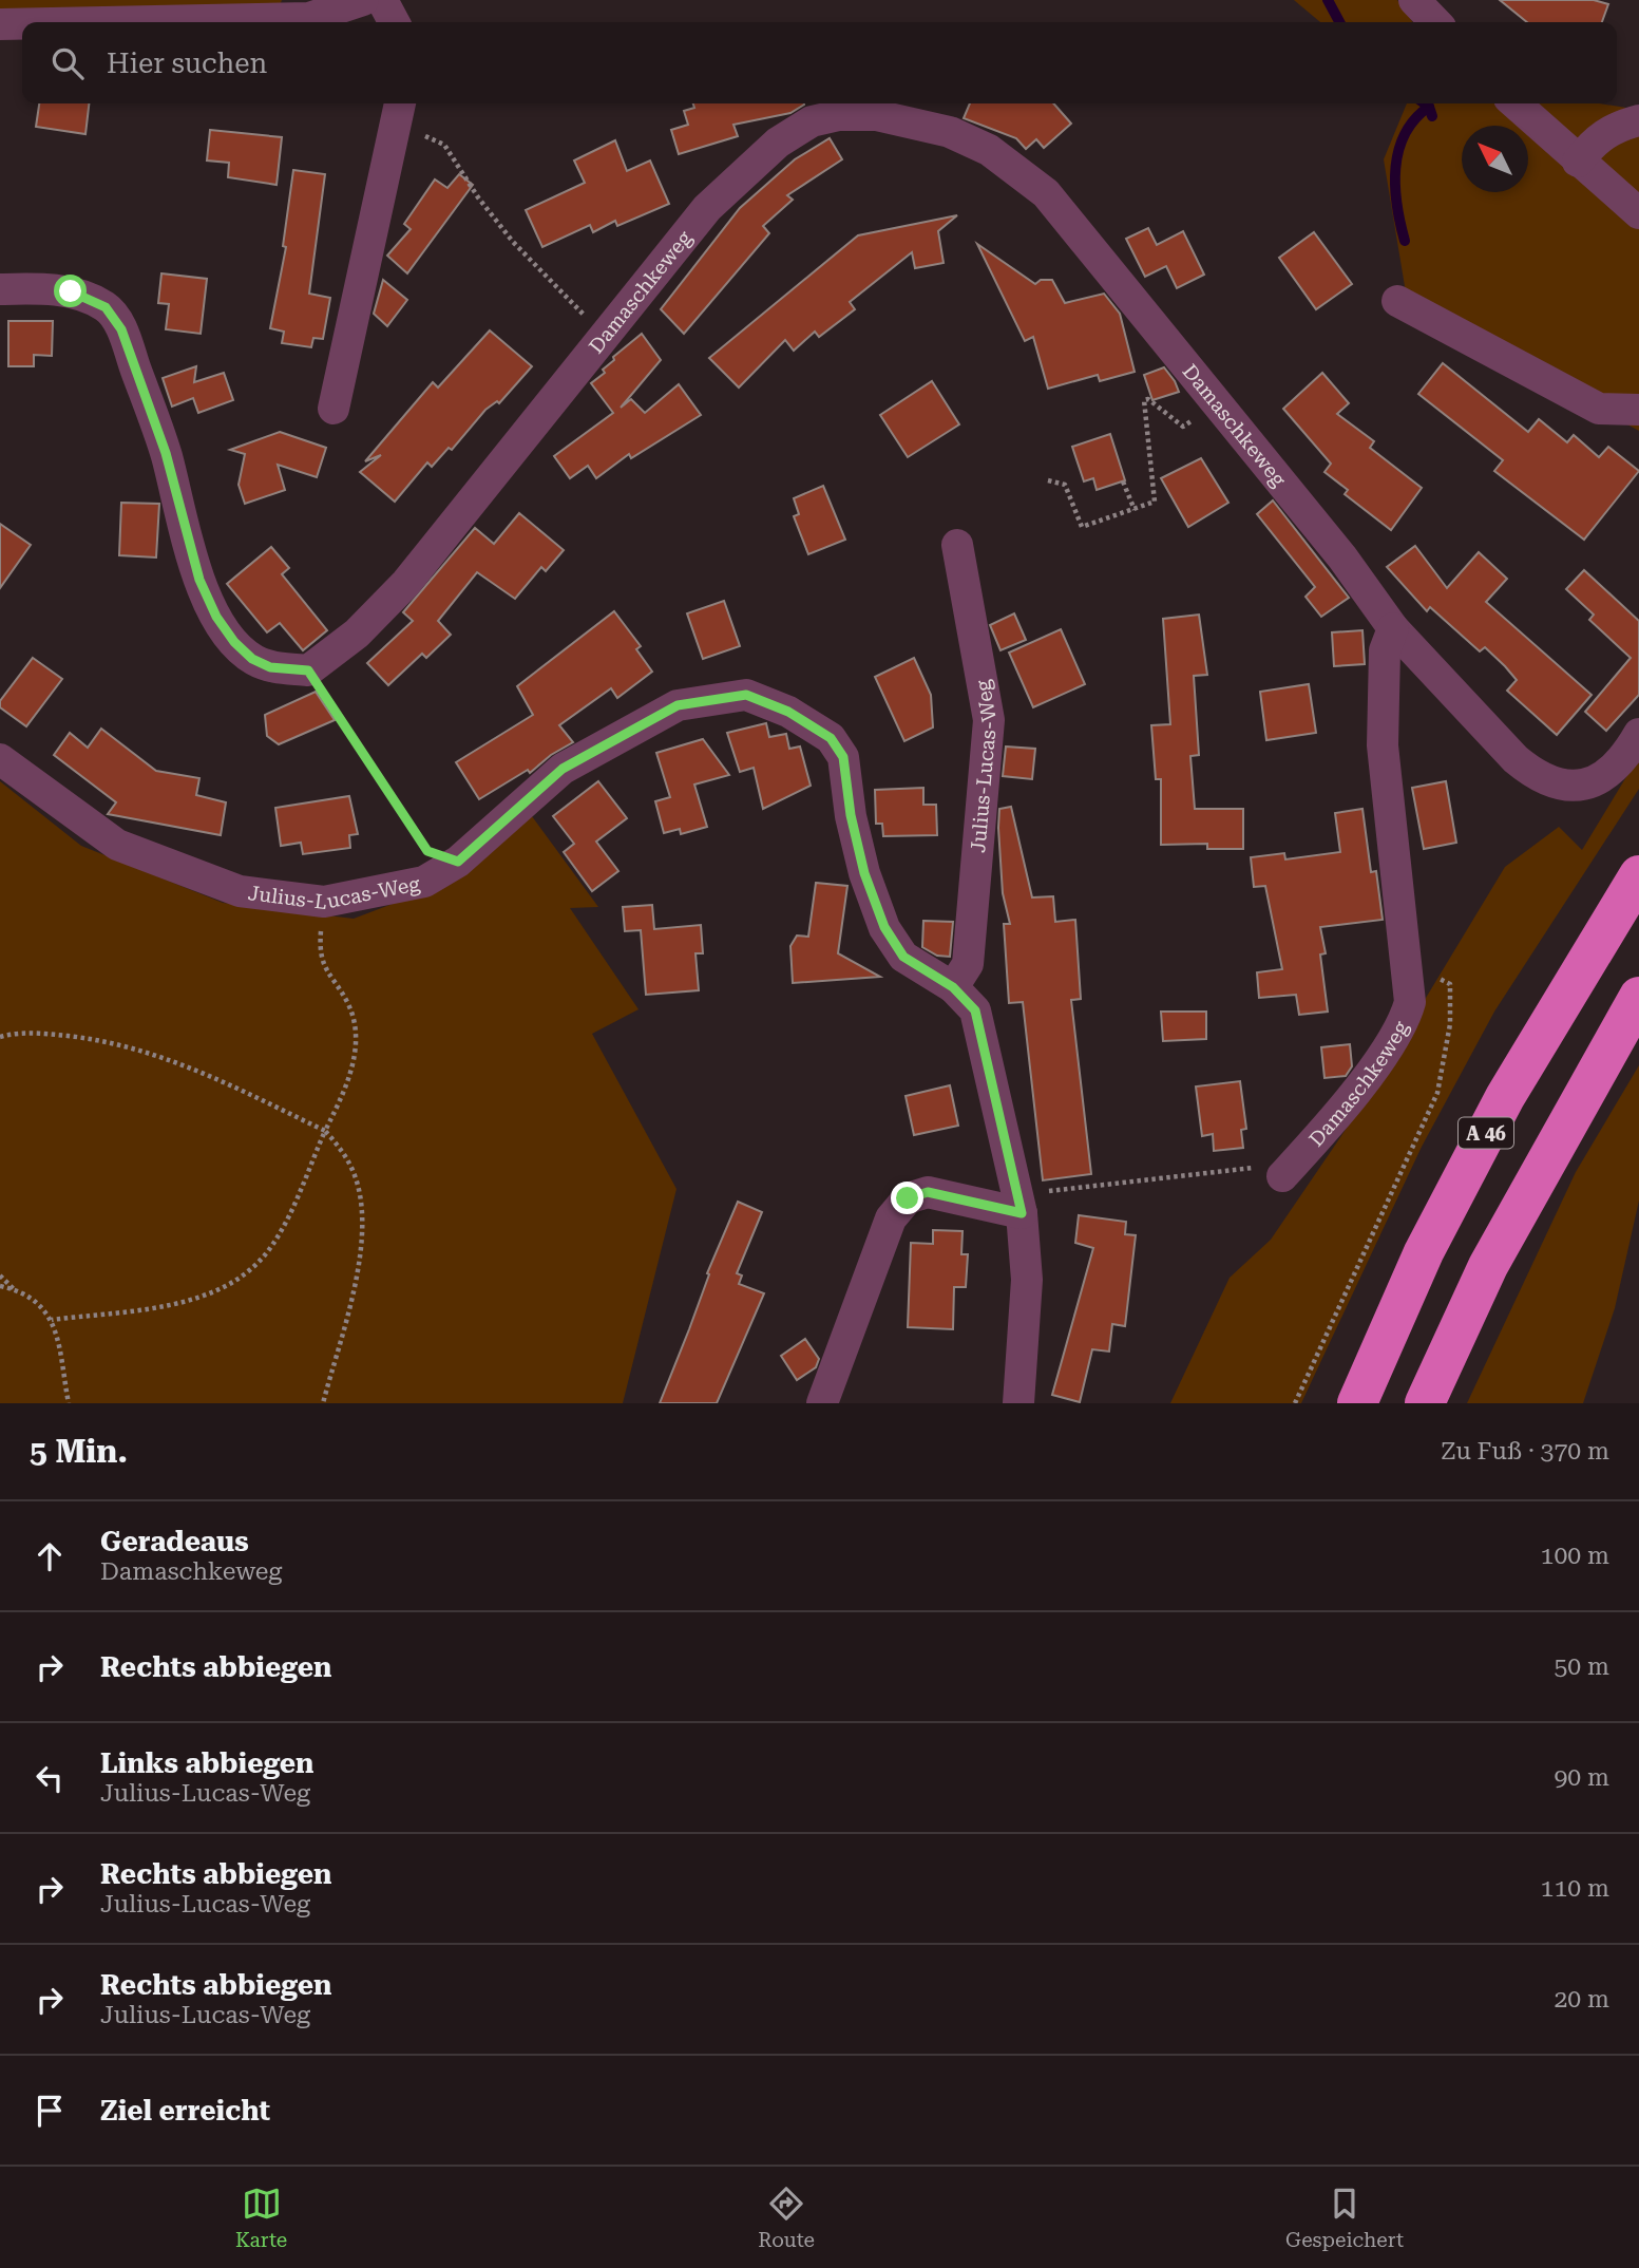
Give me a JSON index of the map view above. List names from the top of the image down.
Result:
{
  "streets": {
    "highway": ["A 46"],
    "street": ["Damaschkeweg", "Julius-Lucas-Weg"]
  },
  "north": "top left",
  "page": {
    "search": "Hier suchen",
    "heading": ["5 Min.", "Zu Fuß · 370 m"],
    "list": [
      ["Geradeaus", "Damaschkeweg", "100 m"],
      ["Rechts abbiegen", "50 m"],
      ["Links abbiegen", "Julius-Lucas-Weg", "90 m"],
      ["Rechts abbiegen", "Julius-Lucas-Weg", "110 m"],
      ["Rechts abbiegen", "Julius-Lucas-Weg", "20 m"],
      "Ziel erreicht"
    ],
    "nav": ["Karte", "Route", "Gespeichert"]
  }
}
